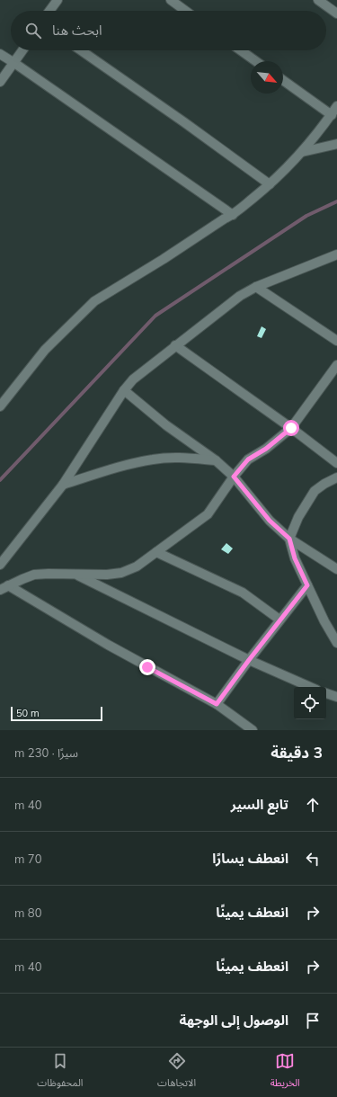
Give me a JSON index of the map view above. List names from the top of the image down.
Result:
{
  "scale_bar": "50 m",
  "north": "bottom right",
  "page": {
    "search": "ابحث هنا",
    "scale": "50 m",
    "heading": ["3 دقيقة", "سيرًا · 230 m"],
    "list": [
      ["تابع السير", "40 m"],
      ["انعطف يسارًا", "70 m"],
      ["انعطف يمينًا", "80 m"],
      ["انعطف يمينًا", "40 m"],
      "الوصول إلى الوجهة"
    ],
    "nav": ["الخريطة", "الاتجاهات", "المحفوظات"]
  }
}
